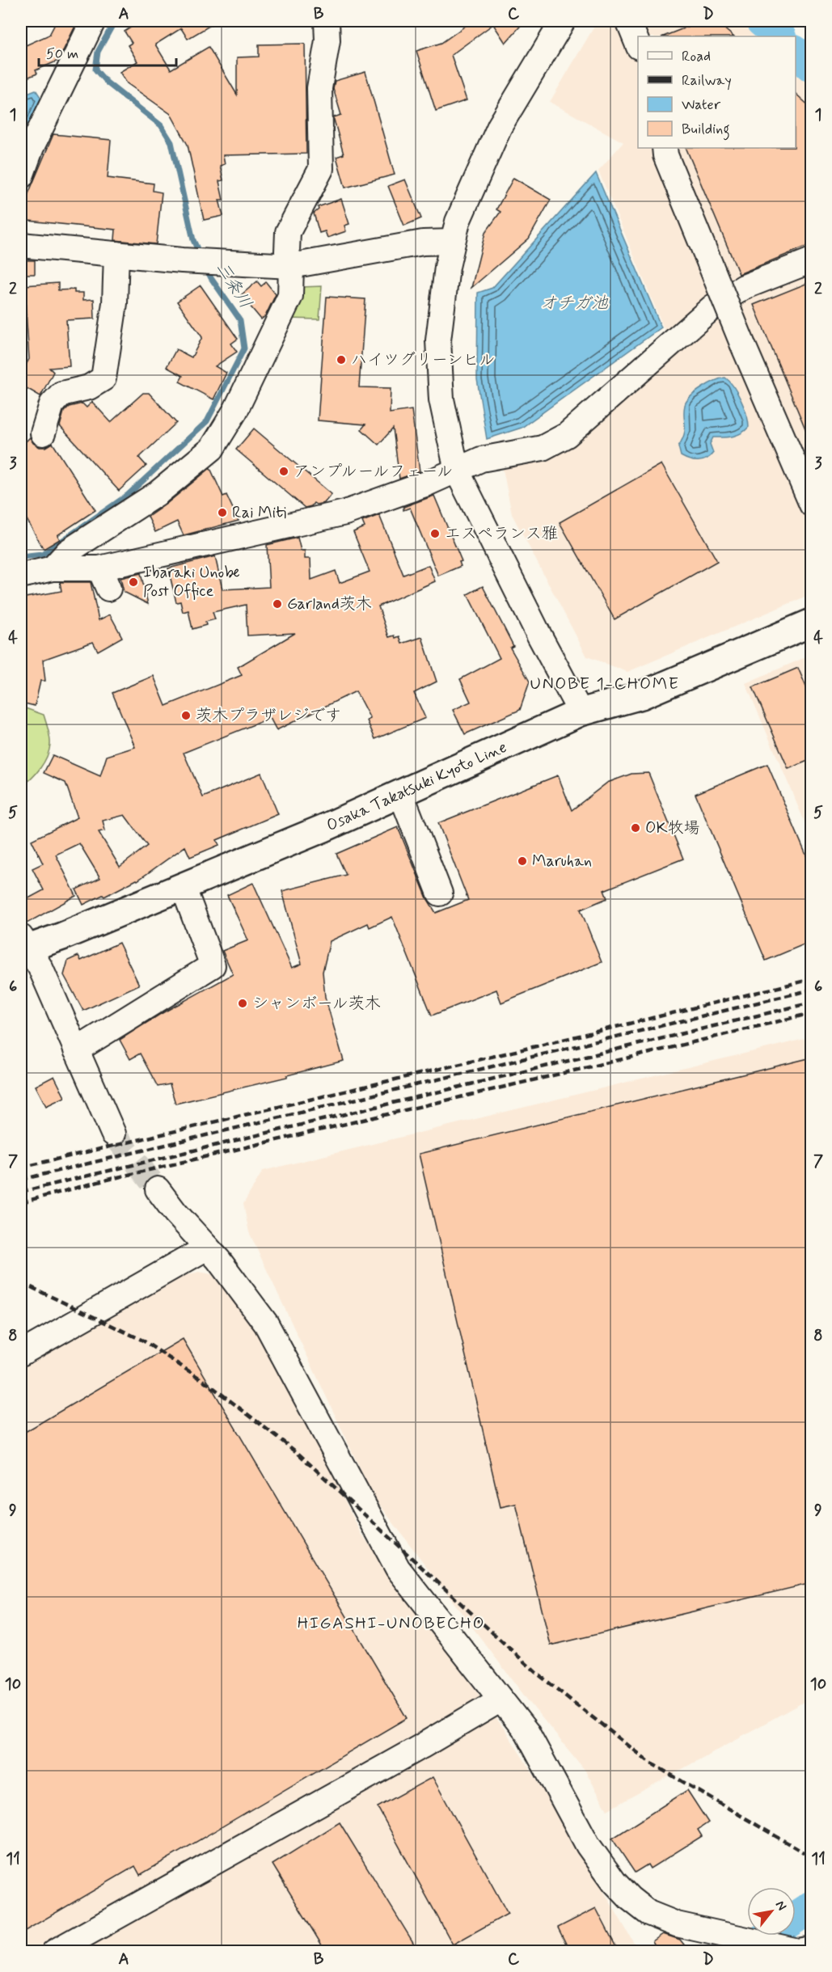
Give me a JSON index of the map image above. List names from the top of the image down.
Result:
{
  "streets": {
    "main road": ["Osaka Takatsuki Kyoto Line"]
  },
  "districts": ["UNOBE 1-CHOME", "HIGASHI-UNOBECHO"],
  "water": ["三条川", "オチガ池"],
  "places": [
    "ハイツグリーンヒル",
    "アンプルールフェール",
    "Rai Miti",
    "エスペランス雅",
    "Ibaraki Unobe Post Office",
    "Garland茨木",
    "茨木プラザレジです",
    "OK牧場",
    "Maruhan",
    "シャンボール茨木"
  ],
  "legend": [
    "Road",
    "Railway",
    "Water",
    "Building"
  ],
  "scale_bar": "50 m",
  "north": "top right",
  "grid": {
    "columns": [
      "A",
      "B",
      "C",
      "D"
    ],
    "rows": [
      "1",
      "2",
      "3",
      "4",
      "5",
      "6",
      "7",
      "8",
      "9",
      "10",
      "11"
    ]
  }
}
